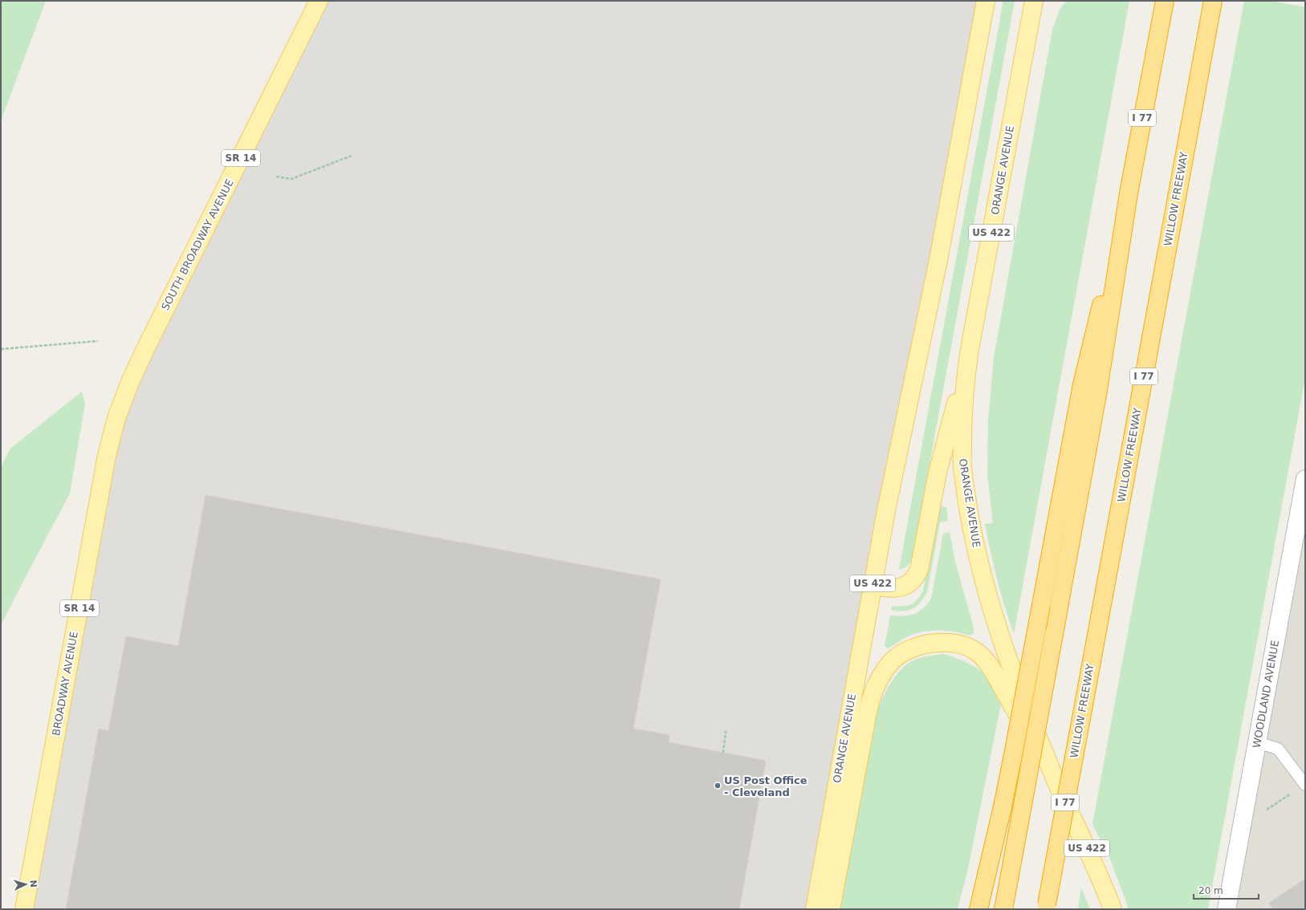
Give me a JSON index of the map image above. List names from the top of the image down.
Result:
{
  "streets": {
    "highway": ["I 77", "WILLOW FREEWAY"],
    "main road": [
      "SR 14",
      "ORANGE AVENUE",
      "US 422",
      "SOUTH BROADWAY AVENUE",
      "BROADWAY AVENUE"
    ],
    "street": ["WOODLAND AVENUE"]
  },
  "crossings": [
    ["SOUTH BROADWAY AVENUE", "BROADWAY AVENUE"]
  ],
  "places": ["US Post Office - Cleveland"],
  "scale_bar": "20 m",
  "north": "right"
}
